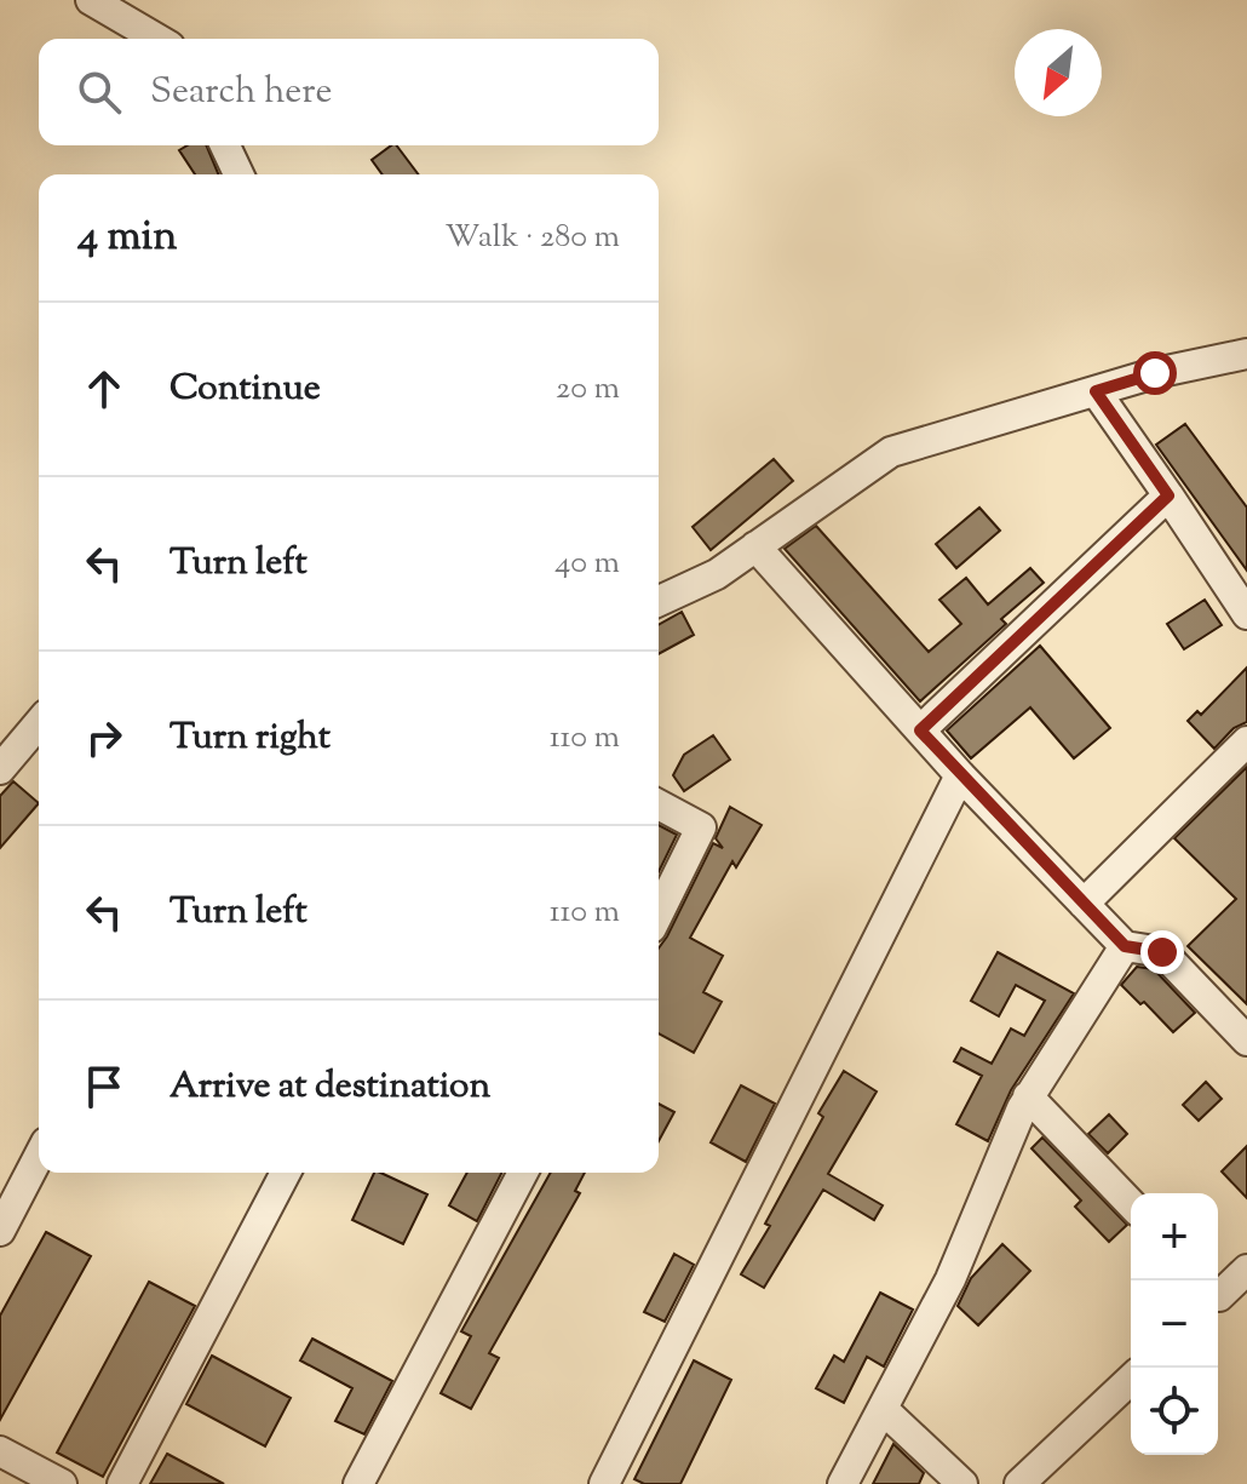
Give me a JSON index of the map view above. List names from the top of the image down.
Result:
{
  "north": "bottom left",
  "page": {
    "search": "Search here",
    "heading": ["4 min", "Walk · 280 m"],
    "list": [
      ["Continue", "20 m"],
      ["Turn left", "40 m"],
      ["Turn right", "110 m"],
      ["Turn left", "110 m"],
      "Arrive at destination"
    ],
    "map_buttons": ["+", "−"]
  }
}
